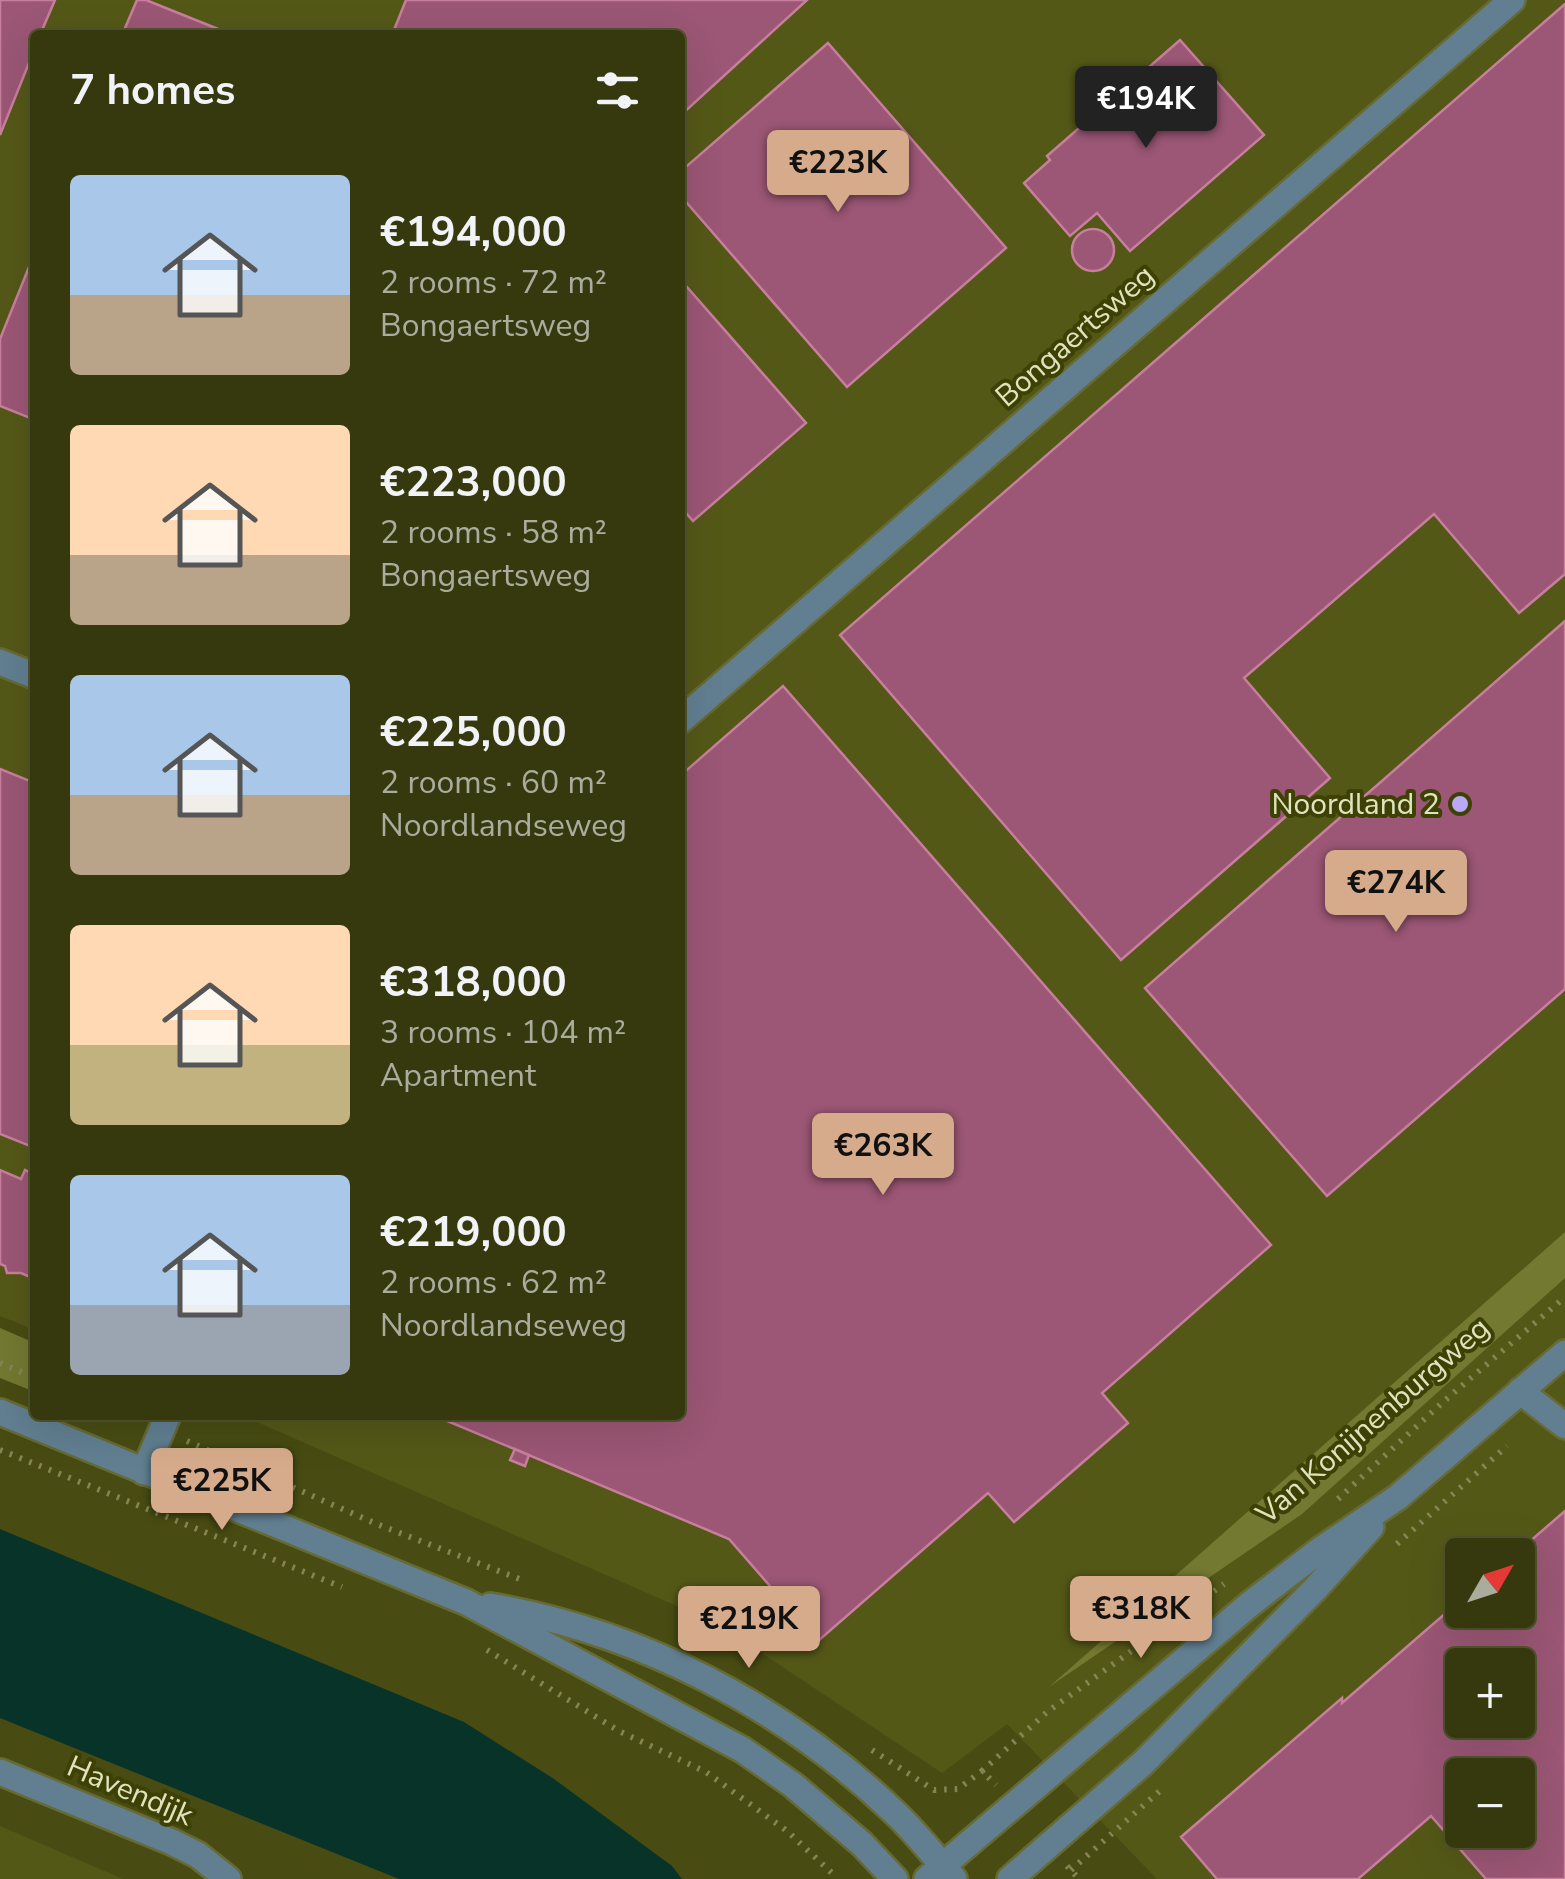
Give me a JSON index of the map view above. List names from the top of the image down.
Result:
{
  "streets": {
    "street": ["Bongaertsweg", "Van Konijnenburgweg", "Havendijk"]
  },
  "places": ["Noordland 2"],
  "north": "top right",
  "page": {
    "heading": "7 homes",
    "price": [
      "€194K",
      "€223K",
      "€274K",
      "€263K",
      "€225K",
      "€318K",
      "€219K"
    ],
    "list": [
      {
        "name": "€194,000",
        "note": "2 rooms · 72 m² · Bongaertsweg"
      },
      {
        "name": "€223,000",
        "note": "2 rooms · 58 m² · Bongaertsweg"
      },
      {
        "name": "€225,000",
        "note": "2 rooms · 60 m² · Noordlandseweg"
      },
      {
        "name": "€318,000",
        "note": "3 rooms · 104 m² · Apartment"
      },
      {
        "name": "€219,000",
        "note": "2 rooms · 62 m² · Noordlandseweg"
      }
    ],
    "map_buttons": ["+", "−"]
  }
}
